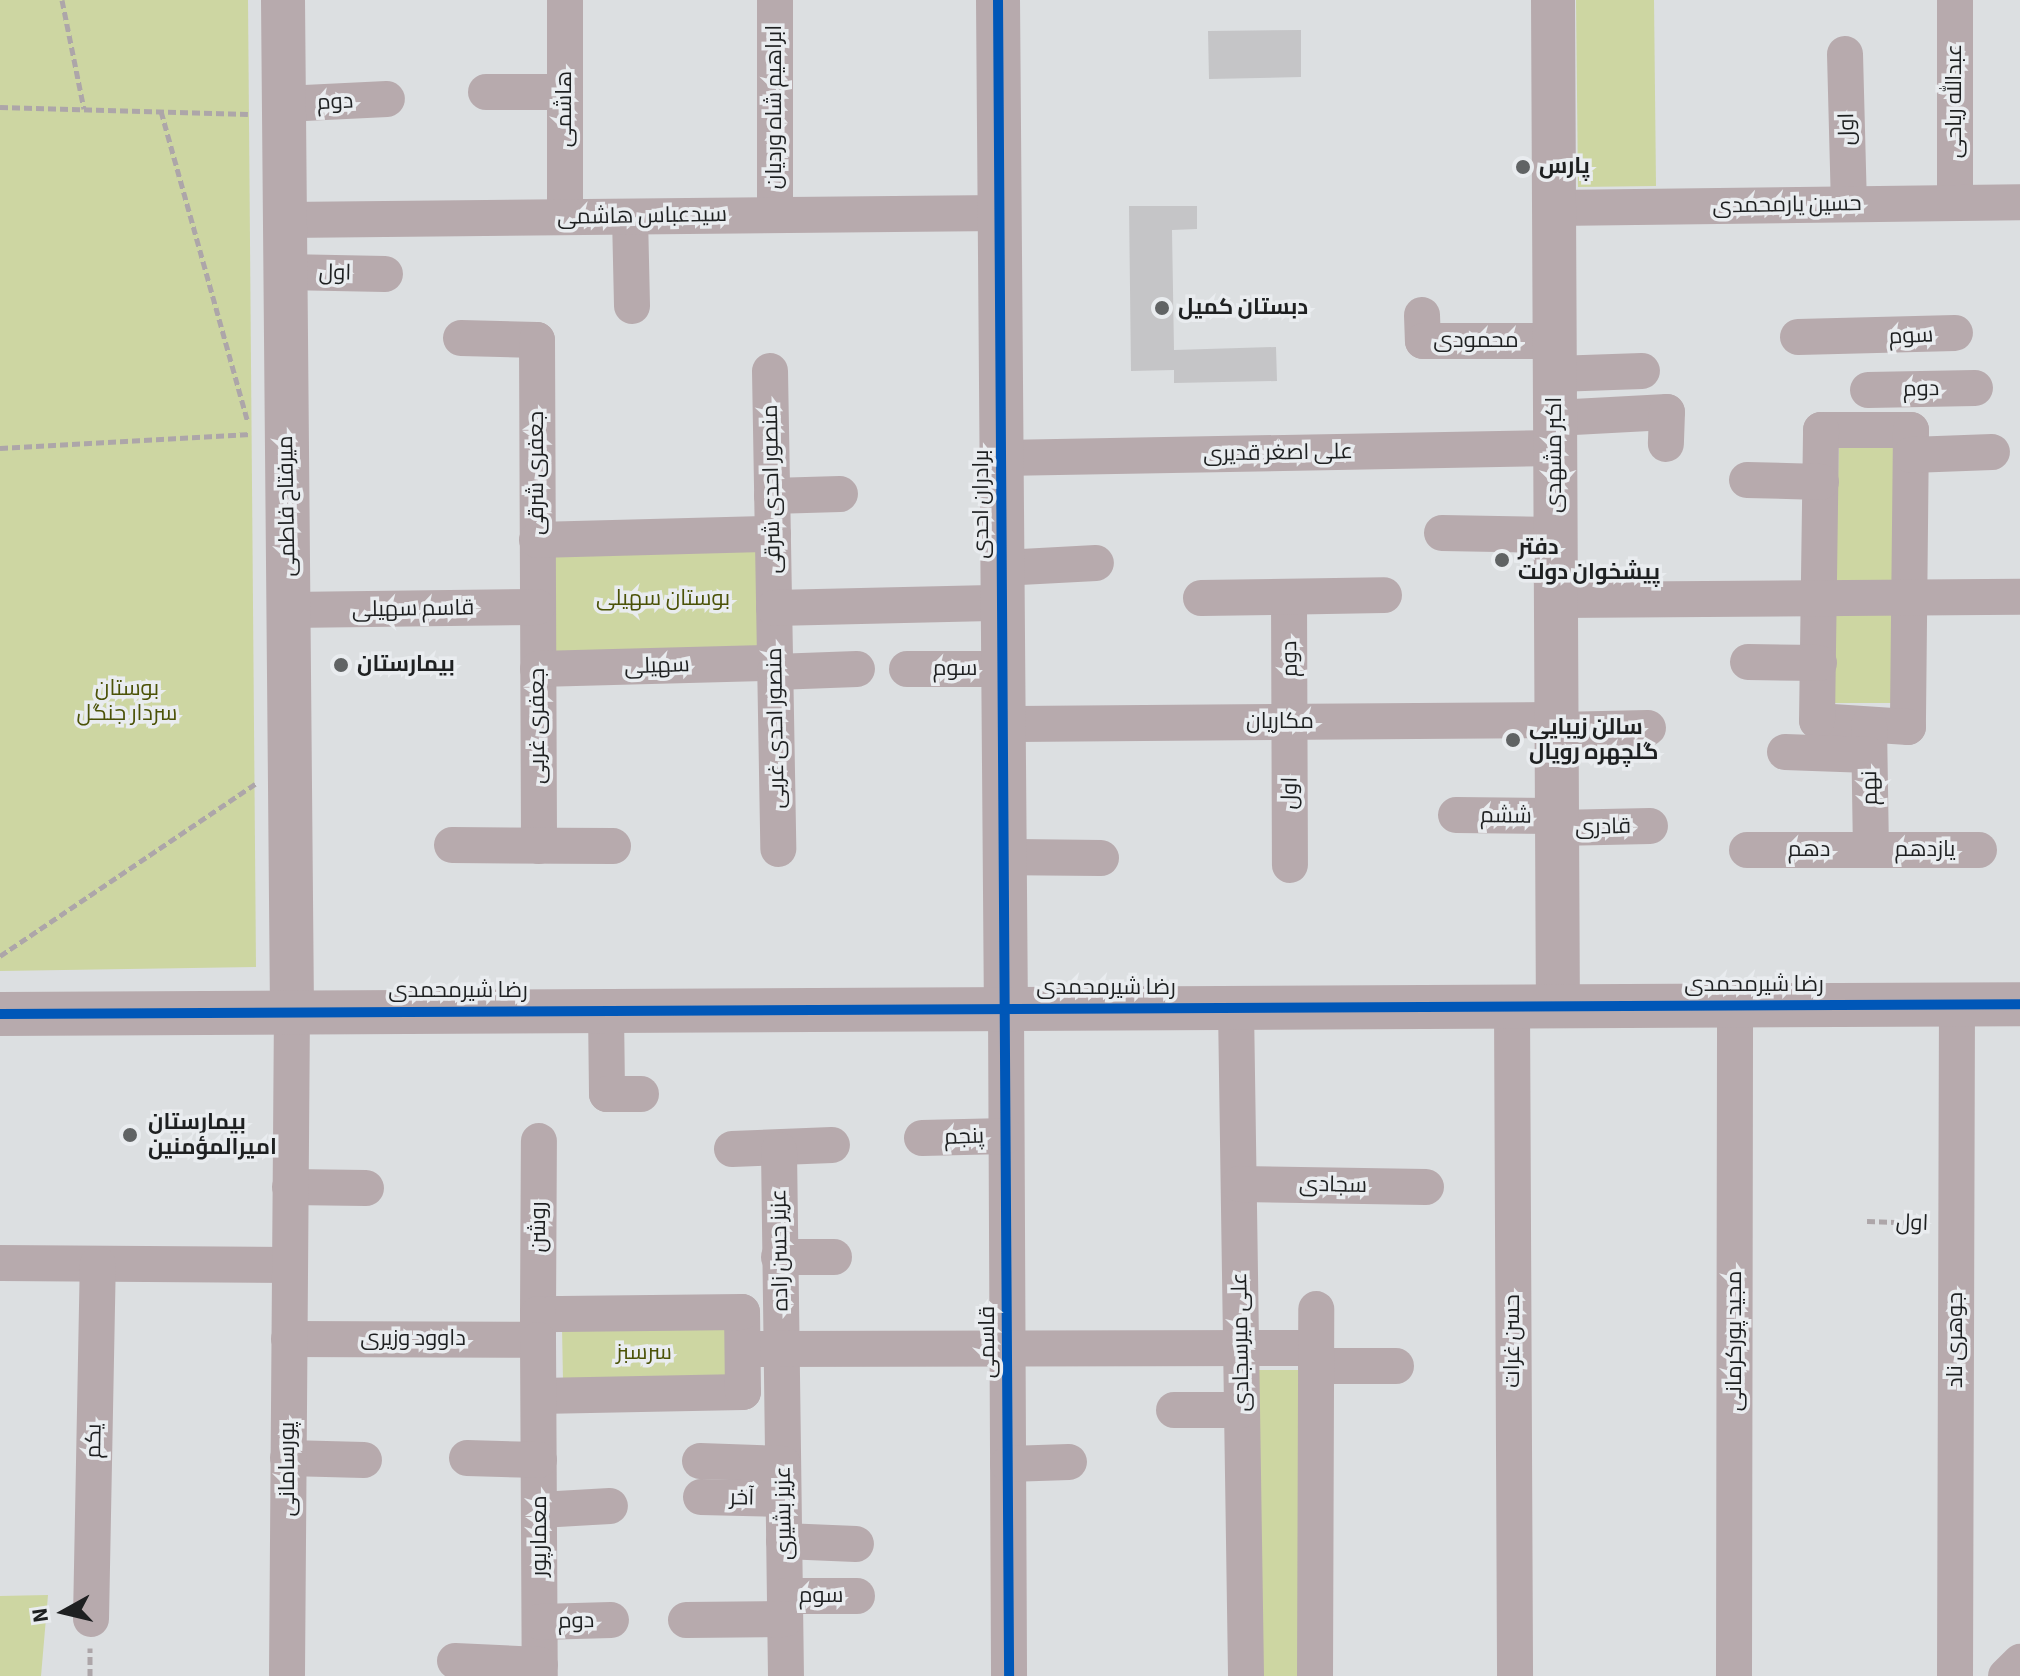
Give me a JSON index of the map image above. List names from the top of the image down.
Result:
{
  "streets": {
    "street": [
      "عبدالله ریاحی",
      "دوم",
      "ابراهیم شاه وردیان",
      "هاشمی",
      "اول",
      "حسین یارمحمدی",
      "سیدعباس هاشمی",
      "سوم",
      "محمودی",
      "علی اصغر قدیری",
      "اکبر مشهدی",
      "جعفری شرقی",
      "منصور احدی شرقی",
      "برادران احدی",
      "میرفتاح فاطمی",
      "قاسم سهیلی",
      "سهیلی",
      "مکاریان",
      "جعفری غربی",
      "منصور احدی غربی",
      "نهم",
      "ششم",
      "قادری",
      "دهم",
      "یازدهم",
      "رضا شیرمحمدی",
      "پنجم",
      "سجادی",
      "روشن",
      "عزیز حسن زاده",
      "داوود وزیری",
      "جوهری ناد",
      "حسن غرات",
      "مجید پورکرمانی",
      "قاسمی",
      "علی میرسجادی",
      "یکم",
      "پورسامانی",
      "آخر",
      "عزیز بشیری",
      "معمارپور"
    ]
  },
  "crossings": [
    ["عبدالله ریاحی", "حسین یارمحمدی"],
    ["دوم", "اول"],
    ["دوم", "میرفتاح فاطمی"],
    ["دوم", "مکاریان"],
    ["دوم", "معمارپور"],
    ["ابراهیم شاه وردیان", "سیدعباس هاشمی"],
    ["هاشمی", "سیدعباس هاشمی"],
    ["اول", "حسین یارمحمدی"],
    ["اول", "میرفتاح فاطمی"],
    ["اول", "مکاریان"],
    ["اول", "جوهری ناد"],
    ["حسین یارمحمدی", "اکبر مشهدی"],
    ["سیدعباس هاشمی", "برادران احدی"],
    ["سیدعباس هاشمی", "میرفتاح فاطمی"],
    ["سوم", "برادران احدی"],
    ["سوم", "عزیز بشیری"],
    ["محمودی", "اکبر مشهدی"],
    ["علی اصغر قدیری", "اکبر مشهدی"],
    ["علی اصغر قدیری", "برادران احدی"],
    ["اکبر مشهدی", "مکاریان"],
    ["اکبر مشهدی", "ششم"],
    ["اکبر مشهدی", "قادری"],
    ["اکبر مشهدی", "رضا شیرمحمدی"],
    ["جعفری شرقی", "قاسم سهیلی"],
    ["جعفری شرقی", "جعفری غربی"],
    ["منصور احدی شرقی", "منصور احدی غربی"],
    ["برادران احدی", "مکاریان"],
    ["برادران احدی", "رضا شیرمحمدی"],
    ["برادران احدی", "قاسمی"],
    ["میرفتاح فاطمی", "قاسم سهیلی"],
    ["میرفتاح فاطمی", "رضا شیرمحمدی"],
    ["میرفتاح فاطمی", "پورسامانی"],
    ["قاسم سهیلی", "جعفری غربی"],
    ["سهیلی", "جعفری غربی"],
    ["سهیلی", "منصور احدی غربی"],
    ["نهم", "دهم"],
    ["نهم", "یازدهم"],
    ["ششم", "قادری"],
    ["دهم", "یازدهم"],
    ["رضا شیرمحمدی", "جوهری ناد"],
    ["رضا شیرمحمدی", "حسن غرات"],
    ["رضا شیرمحمدی", "مجید پورکرمانی"],
    ["رضا شیرمحمدی", "قاسمی"],
    ["رضا شیرمحمدی", "علی میرسجادی"],
    ["رضا شیرمحمدی", "پورسامانی"],
    ["پنجم", "قاسمی"],
    ["سجادی", "علی میرسجادی"],
    ["روشن", "داوود وزیری"],
    ["عزیز حسن زاده", "عزیز بشیری"],
    ["داوود وزیری", "پورسامانی"],
    ["آخر", "عزیز بشیری"]
  ],
  "parks": ["بوستان سهیلی", "بوستان سردار جنگل", "سرسبز"],
  "places": [
    "پارس",
    "دبستان کمیل",
    "دفتر پیشخوان دولت",
    "بیمارستان",
    "سالن زیبایی گلچهره رویال",
    "بیمارستان امیرالمؤمنین"
  ],
  "north": "left"
}
